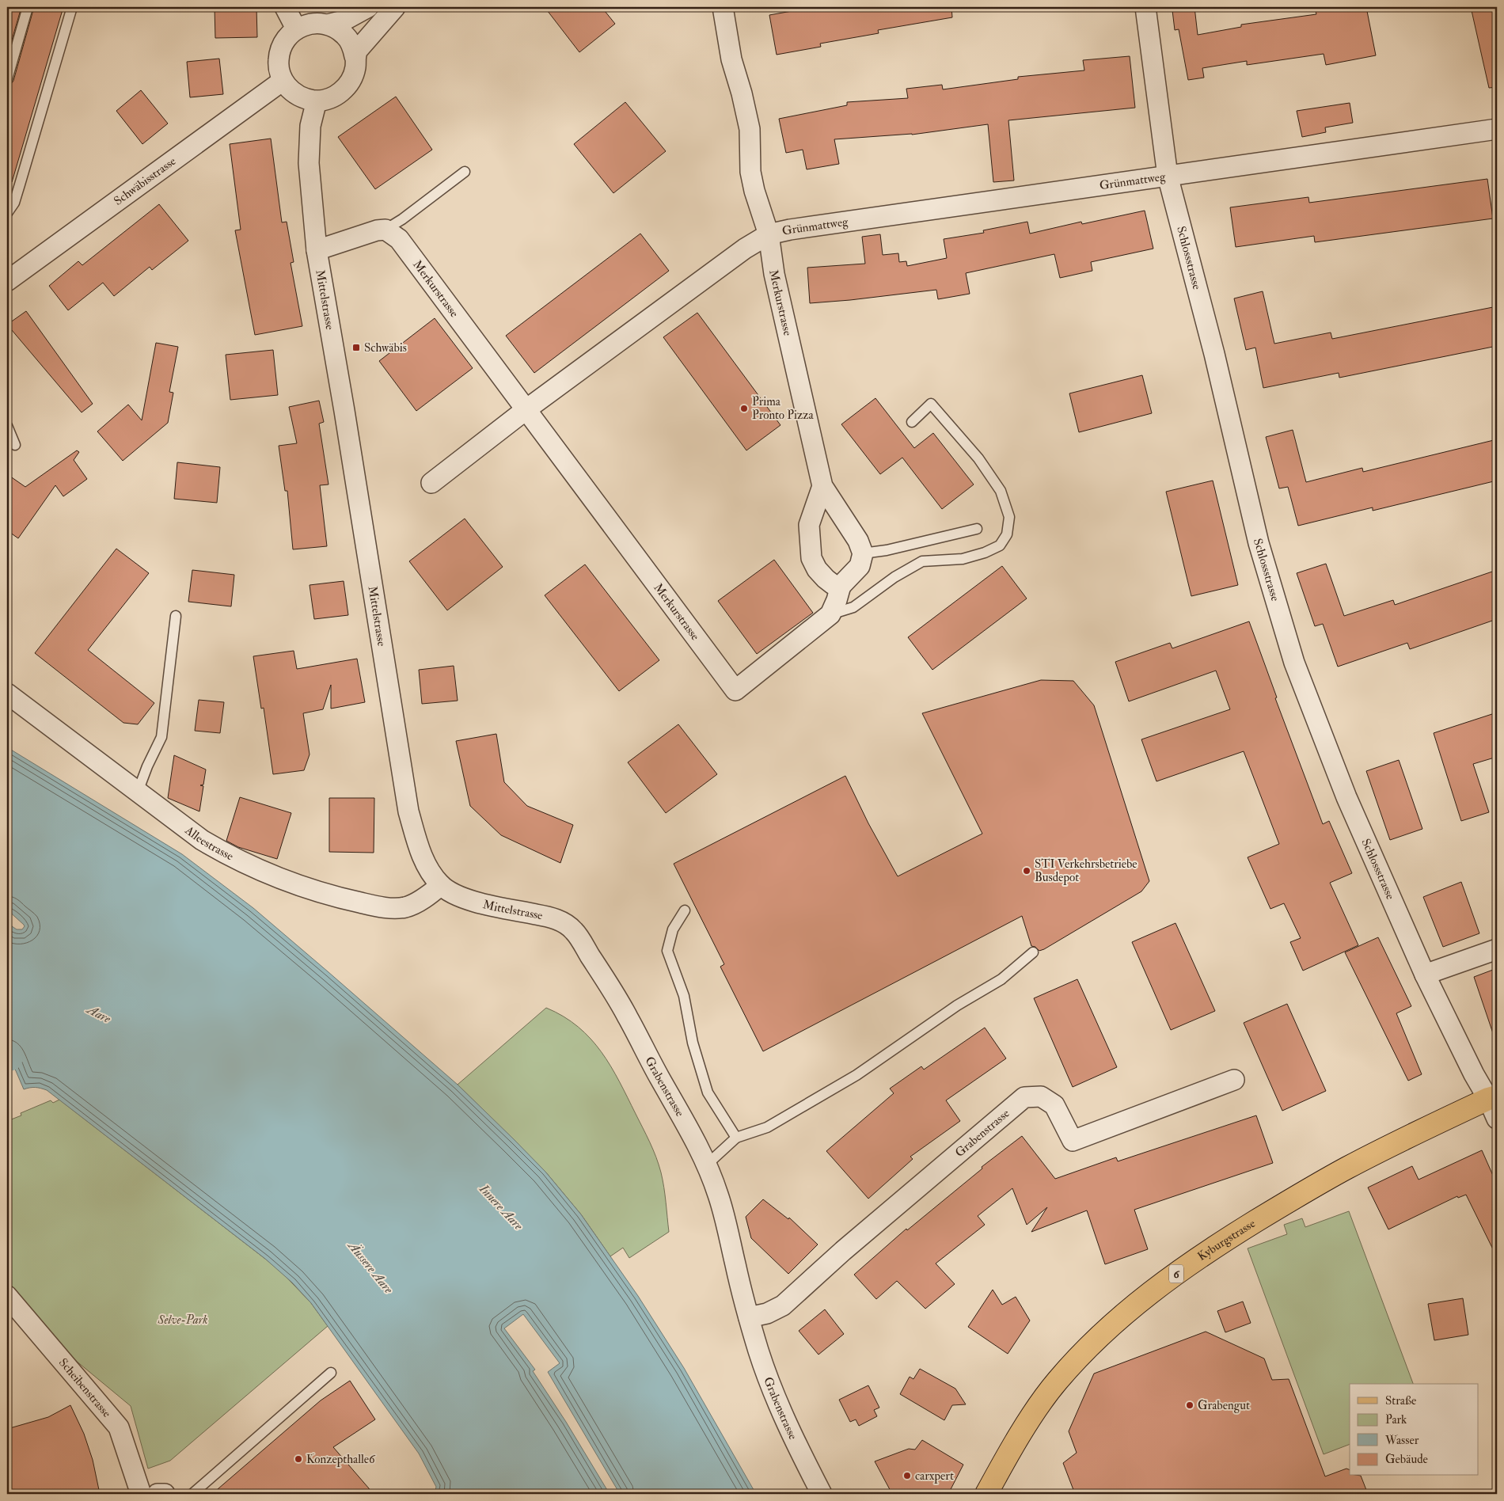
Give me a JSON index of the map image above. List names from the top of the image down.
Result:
{
  "streets": {
    "main road": ["Kyburgstrasse", "6"],
    "street": [
      "Grünmattweg",
      "Schwäbisstrasse",
      "Schlossstrasse",
      "Merkurstrasse",
      "Mittelstrasse",
      "Alleestrasse",
      "Grabenstrasse",
      "Scheibenstrasse"
    ]
  },
  "crossings": [
    ["Grünmattweg", "Schlossstrasse"],
    ["Grünmattweg", "Merkurstrasse"],
    ["Schwäbisstrasse", "Mittelstrasse"],
    ["Schlossstrasse", "Kyburgstrasse"],
    ["Mittelstrasse", "Alleestrasse"],
    ["Mittelstrasse", "Grabenstrasse"]
  ],
  "water": ["Aare", "Innere Aare", "Äussere Aare"],
  "parks": ["Selve-Park"],
  "places": {
    "transit": ["Schwäbis"],
    "other": [
      "Prima Pronto Pizza",
      "STI Verkehrsbetriebe Busdepot",
      "Grabengut",
      "Konzepthalle6",
      "carxpert"
    ]
  },
  "legend": [
    "Straße",
    "Park",
    "Wasser",
    "Gebäude"
  ]
}
